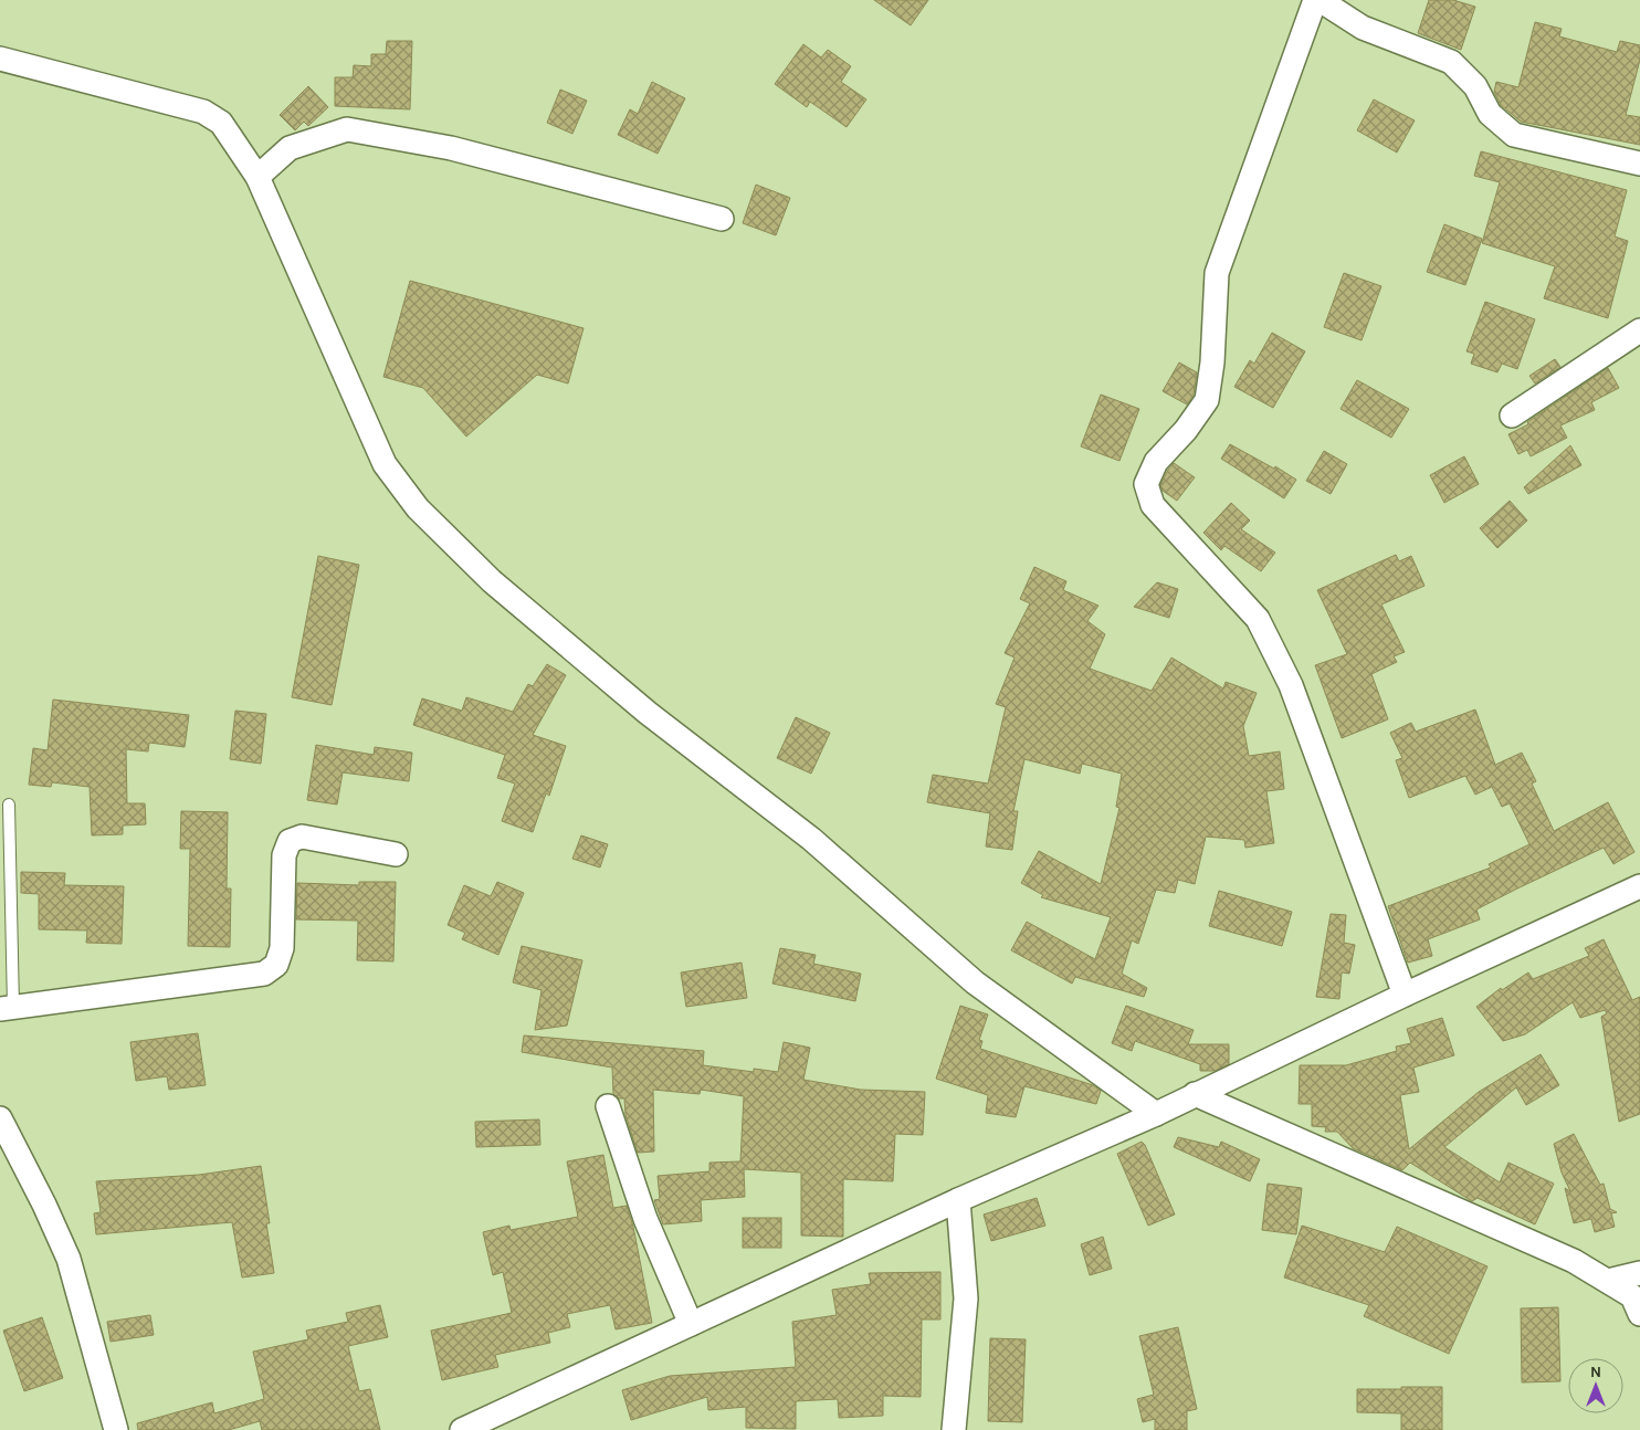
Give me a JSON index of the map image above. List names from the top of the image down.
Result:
{
  "north": "top"
}
